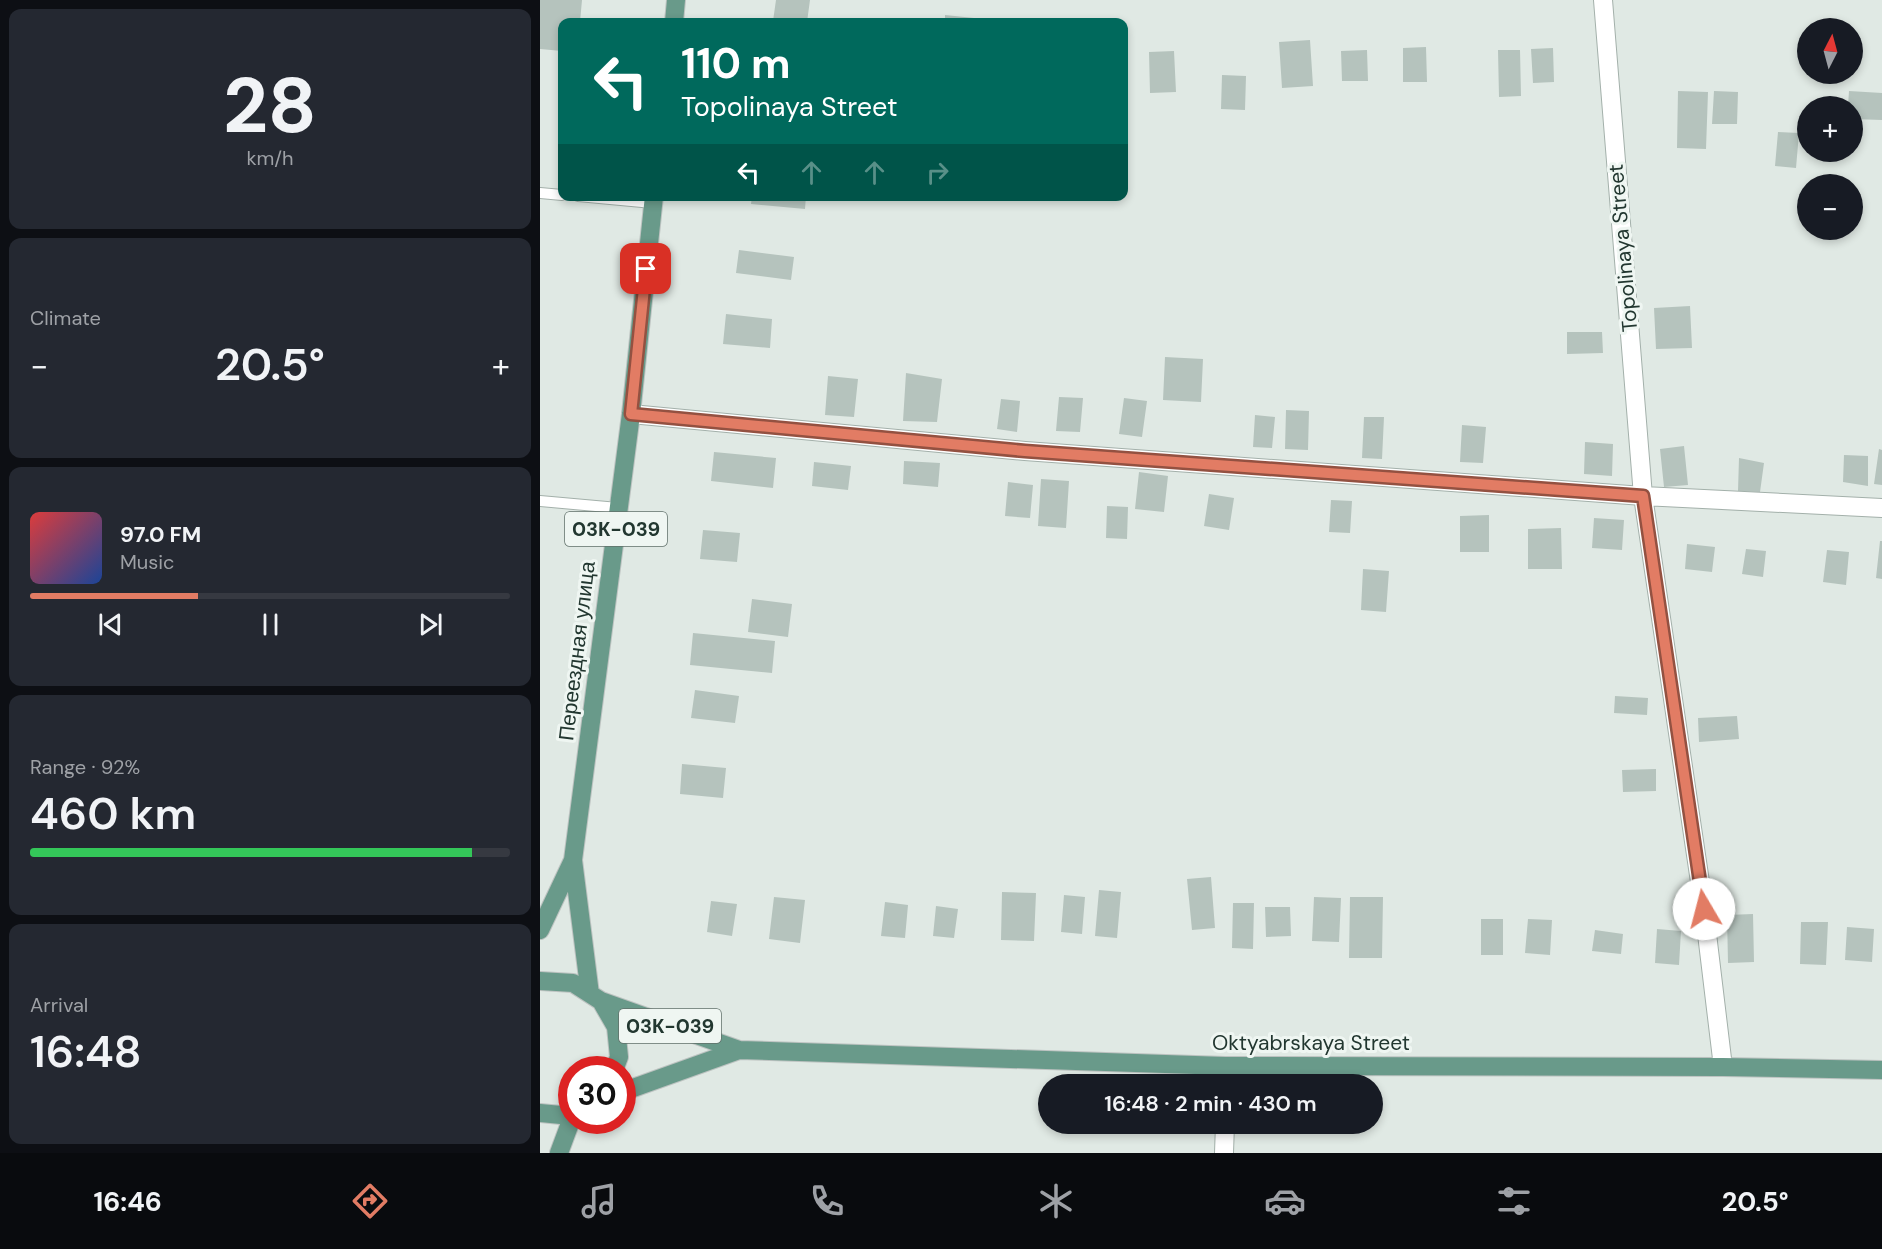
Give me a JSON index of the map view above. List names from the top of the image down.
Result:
{
  "streets": {
    "main road": ["03К-039", "Переездная улица", "Oktyabrskaya Street"],
    "street": ["Topolinaya Street"]
  },
  "crossings": [
    ["Topolinaya Street", "Oktyabrskaya Street"],
    ["Переездная улица", "Oktyabrskaya Street"]
  ],
  "north": "top",
  "page": {
    "tile": [
      ["28", "km/h"],
      "Climate",
      ["Range · 92%", "460 km"],
      ["Arrival", "16:48"]
    ],
    "map_buttons": ["+", "−"],
    "turn": ["110 m", "Topolinaya Street"],
    "heat": ["−", "20.5°", "+"],
    "song": ["97.0 FM", "Music"],
    "limit": "30",
    "trip": "16:48 · 2 min · 430 m",
    "tabs": ["16:46", "20.5°"]
  }
}
